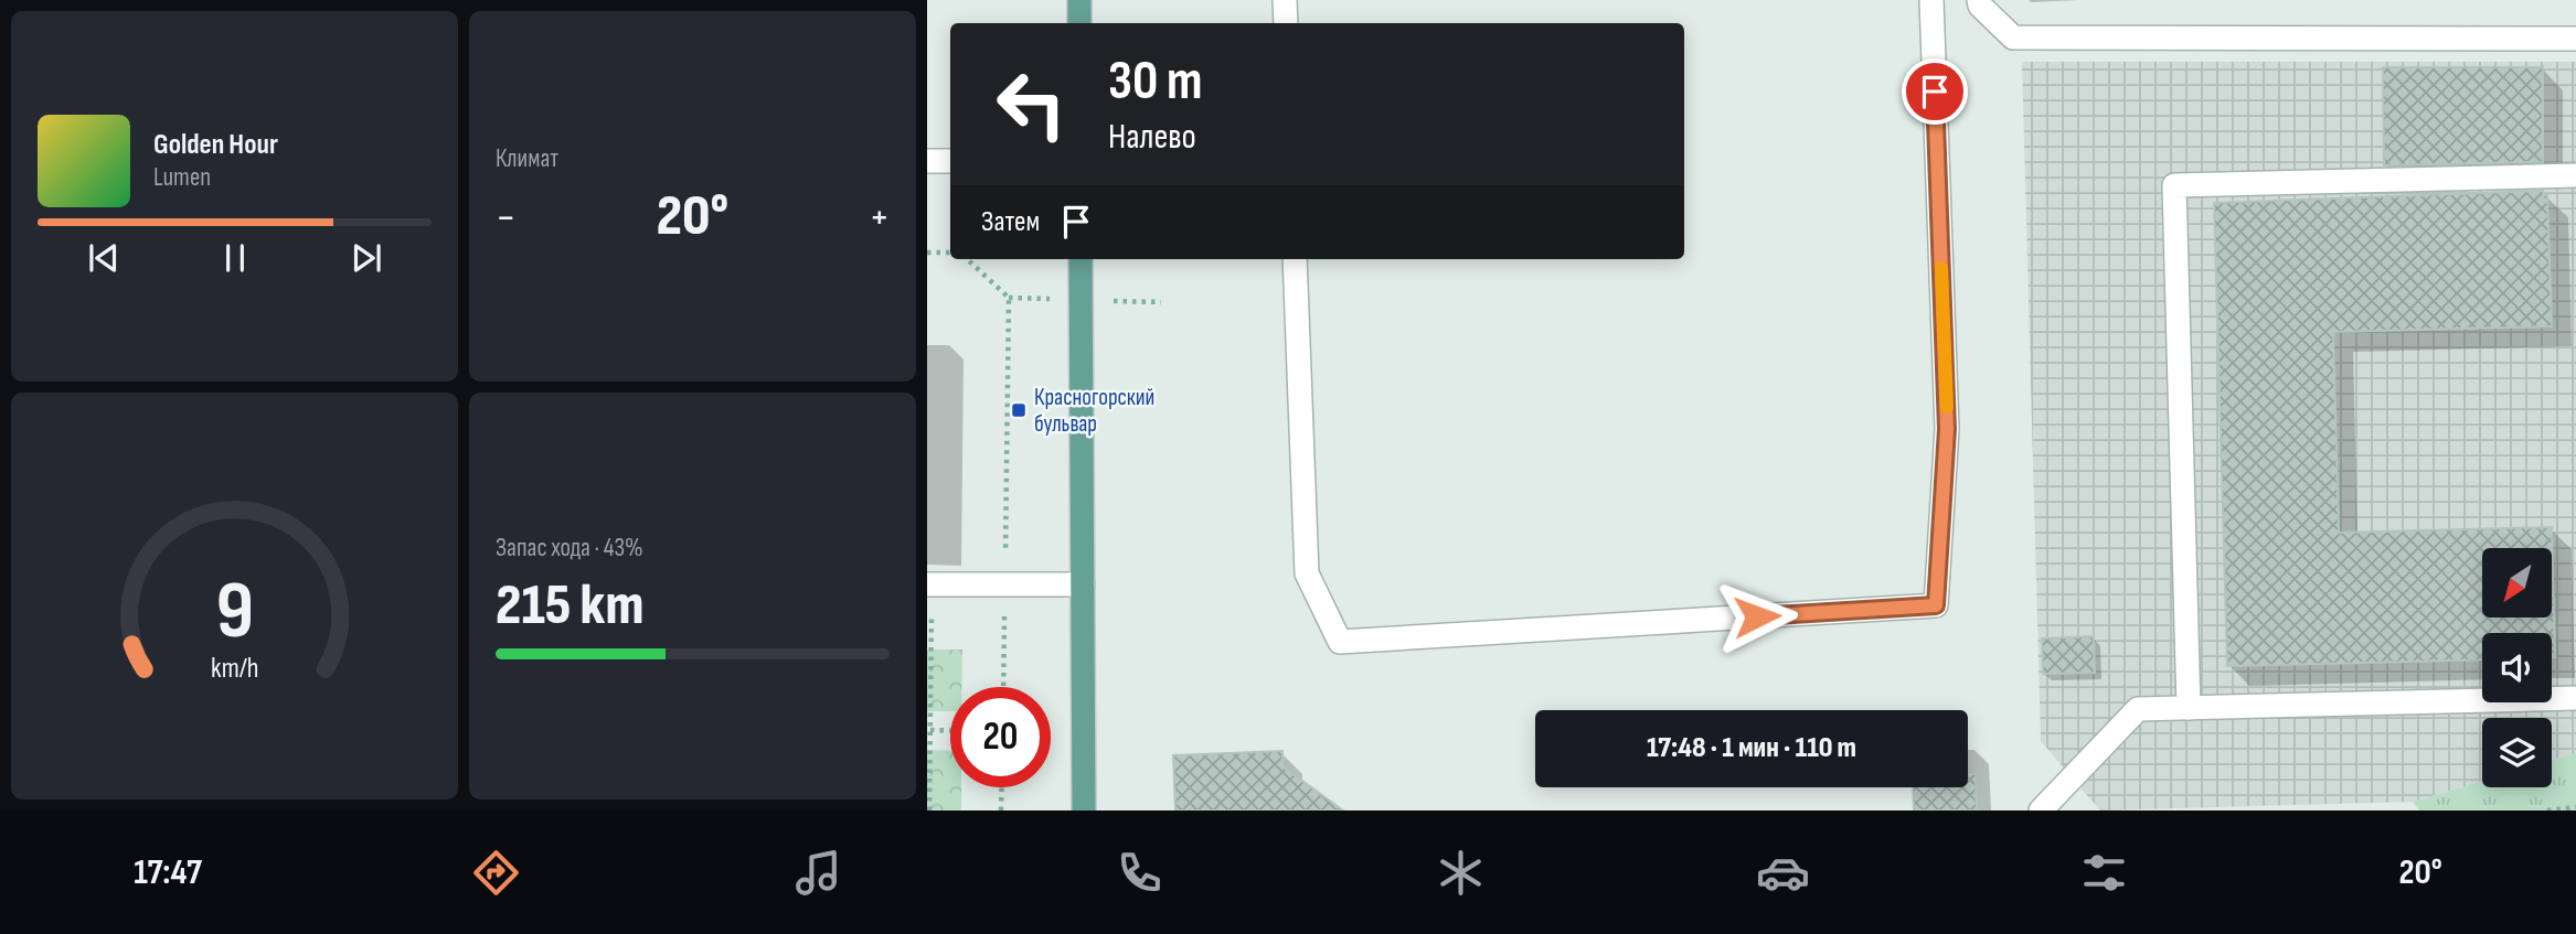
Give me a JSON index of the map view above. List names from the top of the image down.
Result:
{
  "places": {
    "transit": ["Красногорский бульвар"]
  },
  "north": "bottom left",
  "page": {
    "tile": [
      "Климат",
      ["Запас хода · 43%", "215 km"]
    ],
    "turn": ["30 m", "Налево"],
    "song": ["Golden Hour", "Lumen"],
    "heat": ["−", "20°", "+"],
    "then": "Затем",
    "limit": "20",
    "trip": "17:48 · 1 мин · 110 m",
    "tabs": ["17:47", "20°"],
    "gauge": ["9", "km/h"]
  }
}
